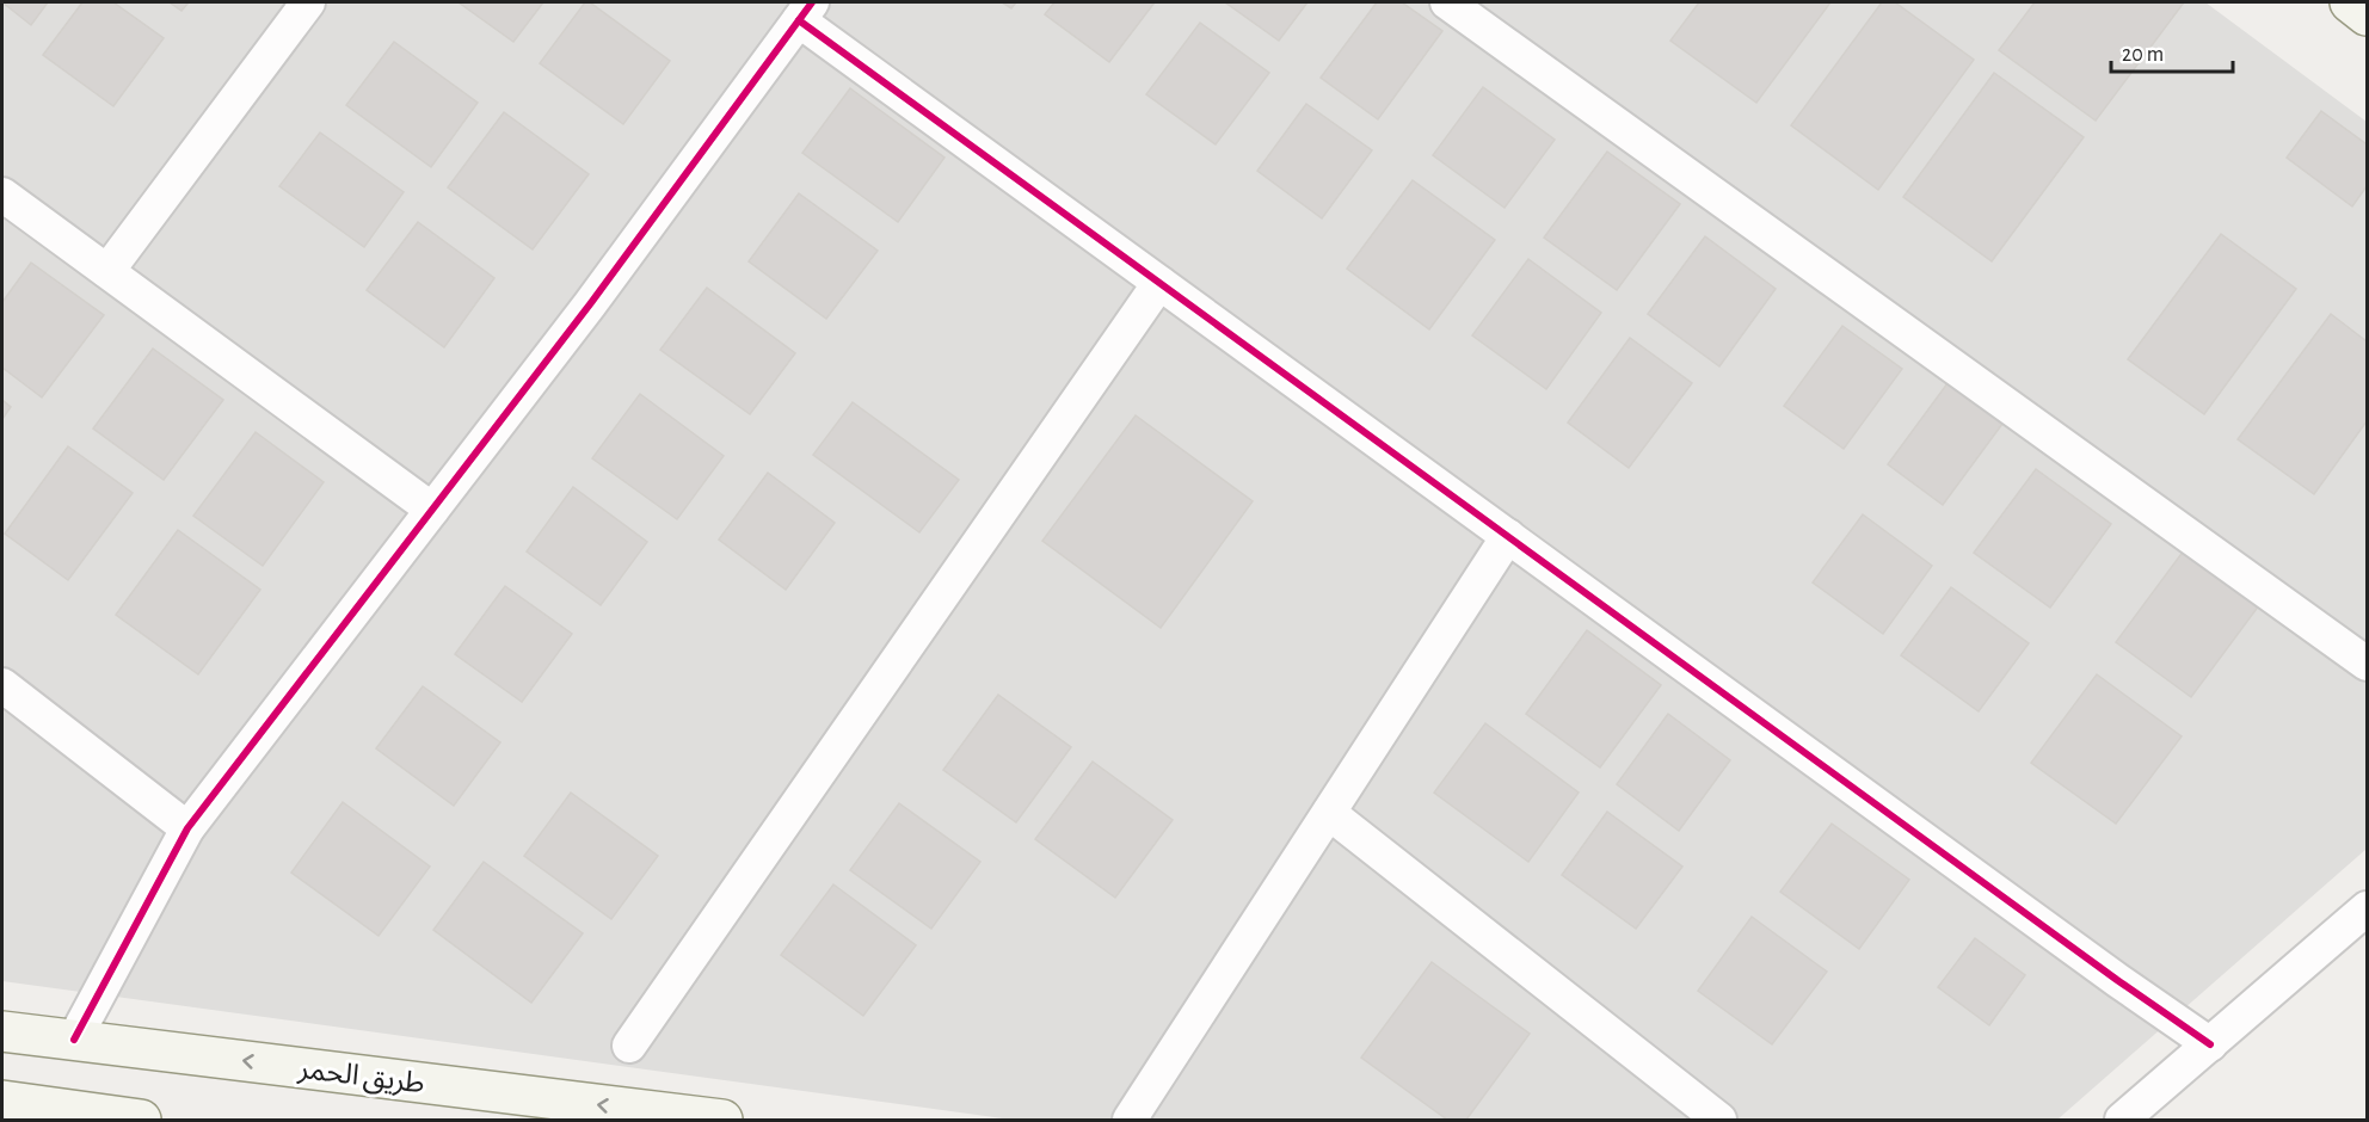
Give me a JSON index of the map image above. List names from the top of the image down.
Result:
{
  "streets": {
    "street": ["طريق الحمر"]
  },
  "one_way": ["طريق الحمر"],
  "scale_bar": "20 m"
}
